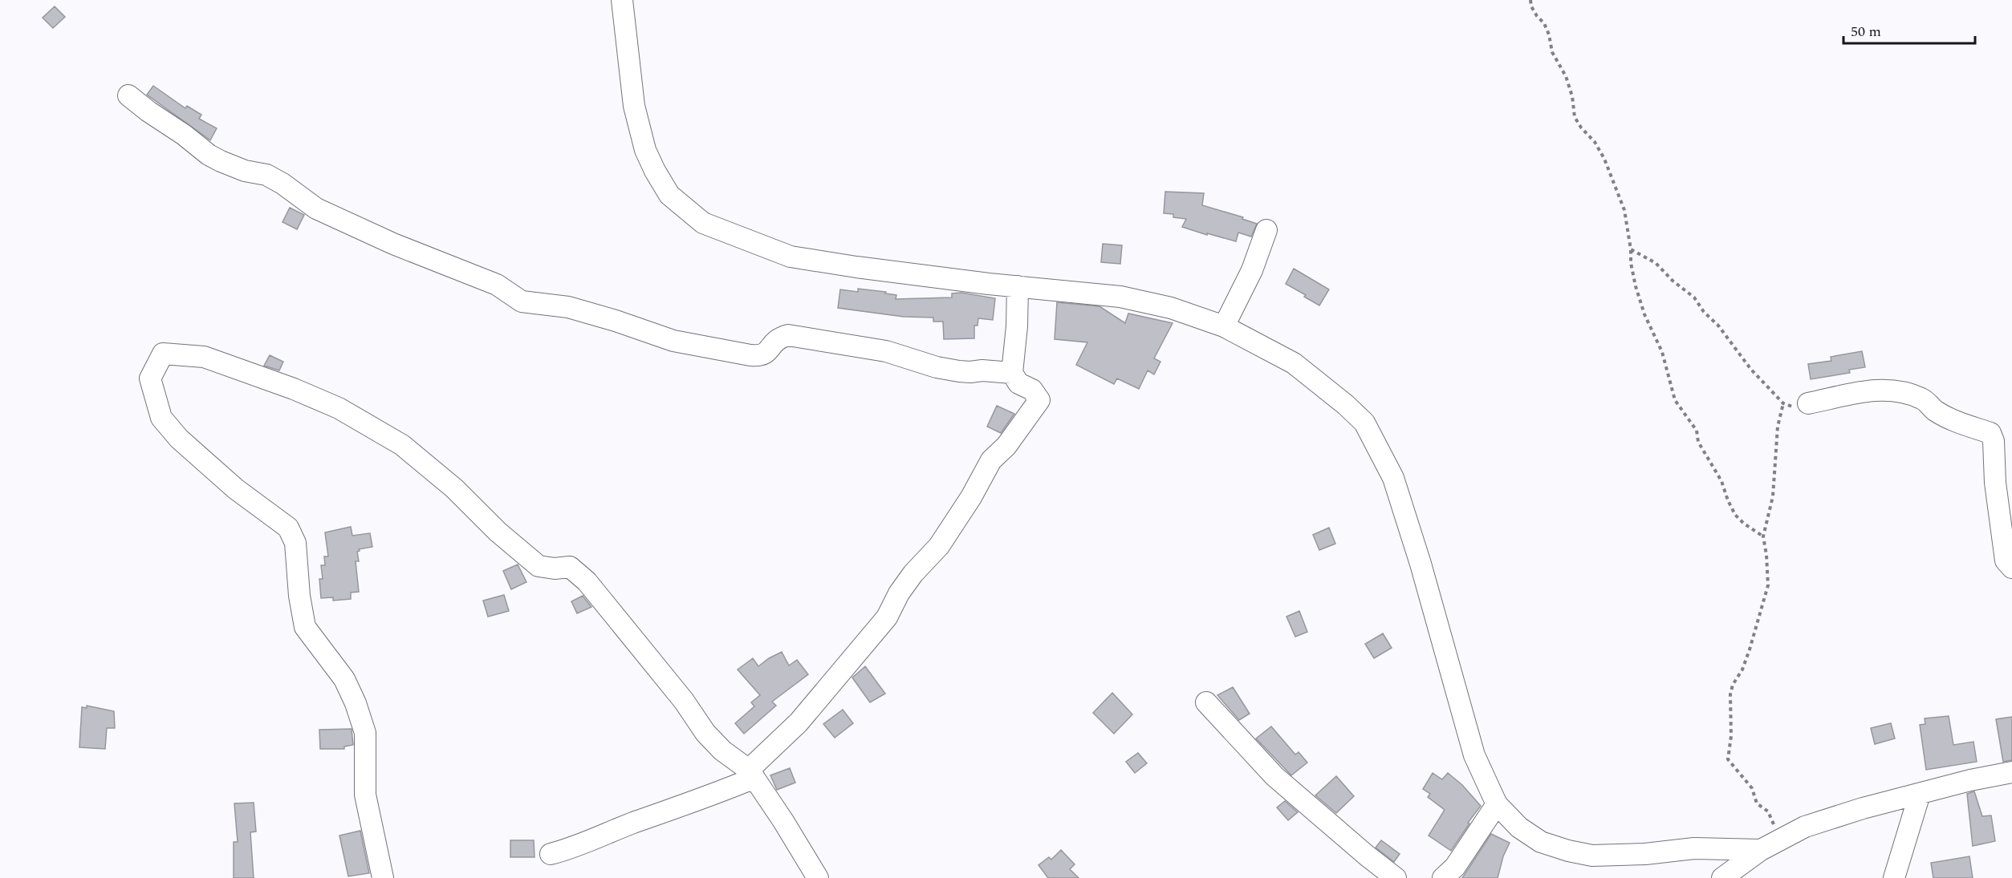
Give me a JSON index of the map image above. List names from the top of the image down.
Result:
{
  "scale_bar": "50 m"
}
